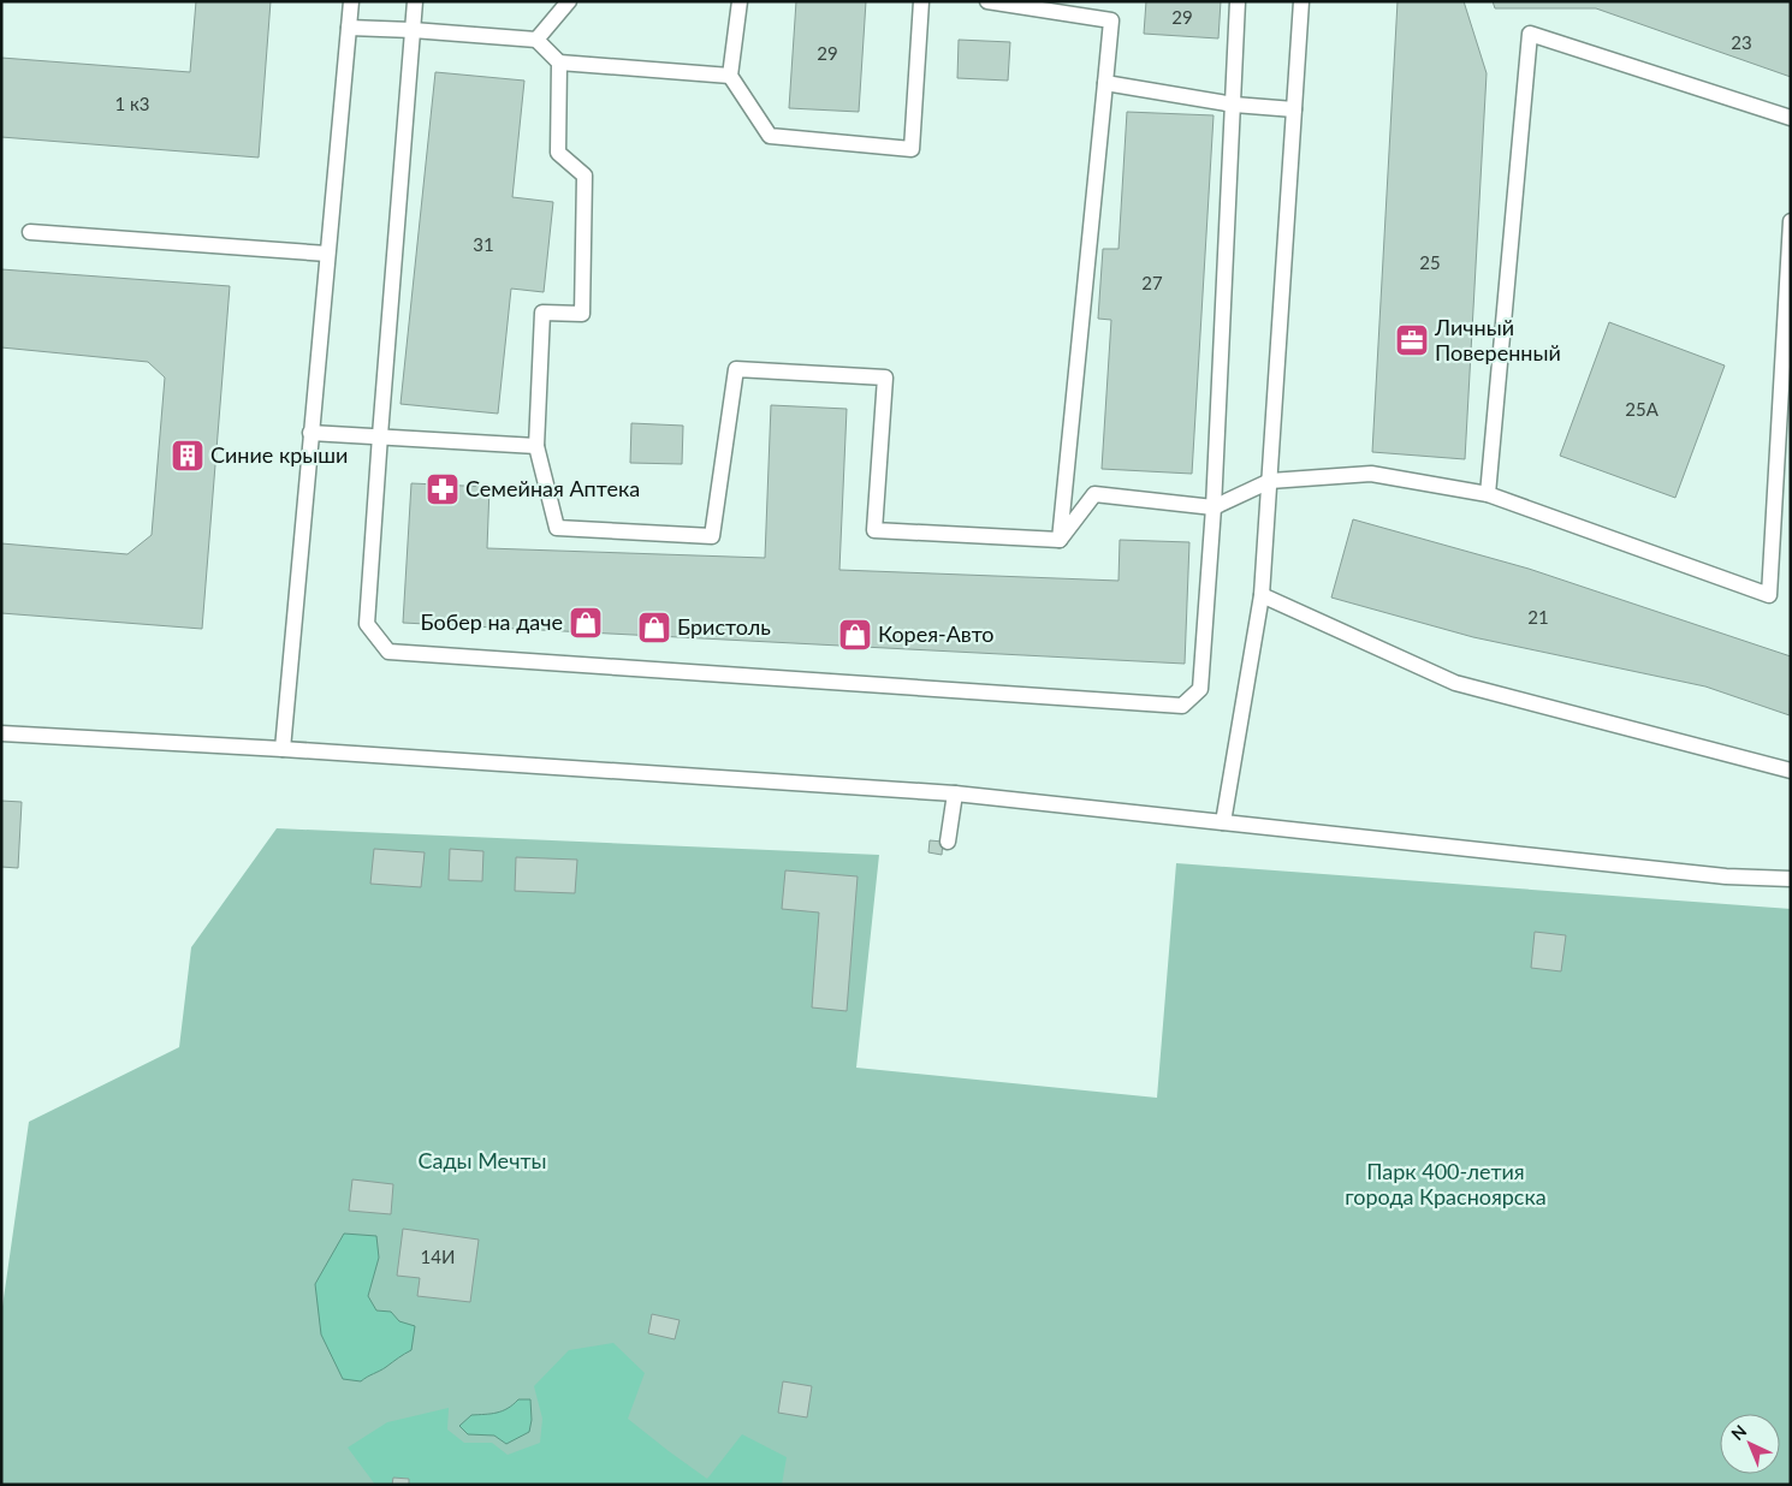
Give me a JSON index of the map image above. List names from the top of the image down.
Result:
{
  "parks": ["Сады Мечты", "Парк 400-летия города Красноярска"],
  "places": {
    "office": ["Личный Поверенный"],
    "building": ["Синие крыши"],
    "pharmacy": ["Семейная Аптека"],
    "shop": ["Бобер на даче", "Бристоль", "Корея-Авто"]
  },
  "house_numbers": [
    "29",
    "23",
    "29",
    "1 к3",
    "31",
    "25",
    "27",
    "25А",
    "21",
    "14И"
  ],
  "north": "top left"
}
